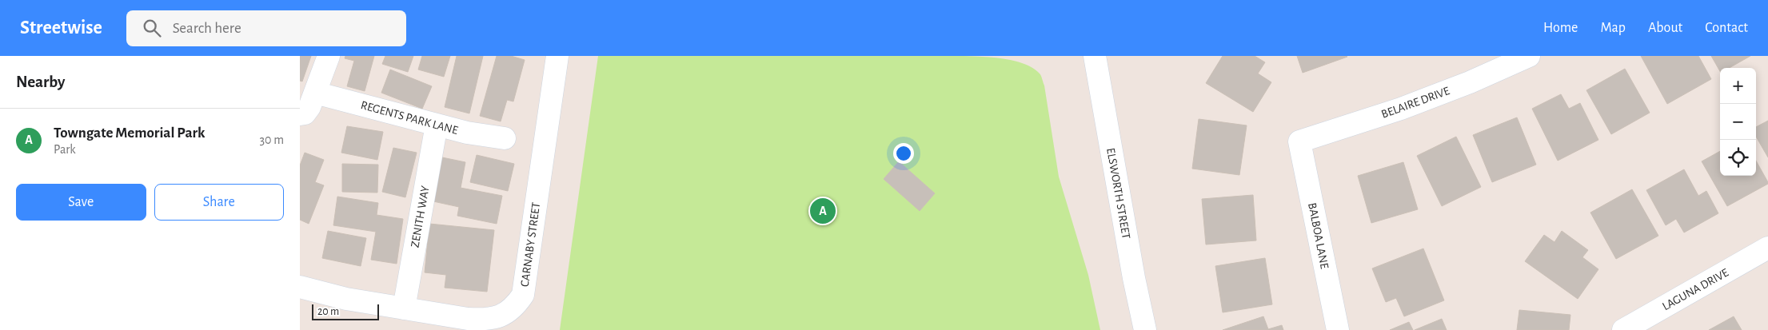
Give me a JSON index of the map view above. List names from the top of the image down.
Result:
{
  "streets": {
    "street": [
      "BELAIRE DRIVE",
      "REGENTS PARK LANE",
      "ELSWORTH STREET",
      "ZENITH WAY",
      "BALBOA LANE",
      "CARNABY STREET",
      "LAGUNA DRIVE"
    ]
  },
  "crossings": [
    ["BELAIRE DRIVE", "BALBOA LANE"],
    ["REGENTS PARK LANE", "ZENITH WAY"],
    ["ZENITH WAY", "CARNABY STREET"]
  ],
  "scale_bar": "20 m",
  "page": {
    "header": "Streetwise",
    "search": "Search here",
    "nav": [
      "Home",
      "Map",
      "About",
      "Contact"
    ],
    "heading": "Nearby",
    "map_buttons": ["+", "−"],
    "list": [
      {
        "mark": "A",
        "name": "Towngate Memorial Park",
        "note": "Park",
        "value": "30 m"
      }
    ],
    "buttons": ["Save", "Share"],
    "pins": "A",
    "scale": "20 m"
  }
}
